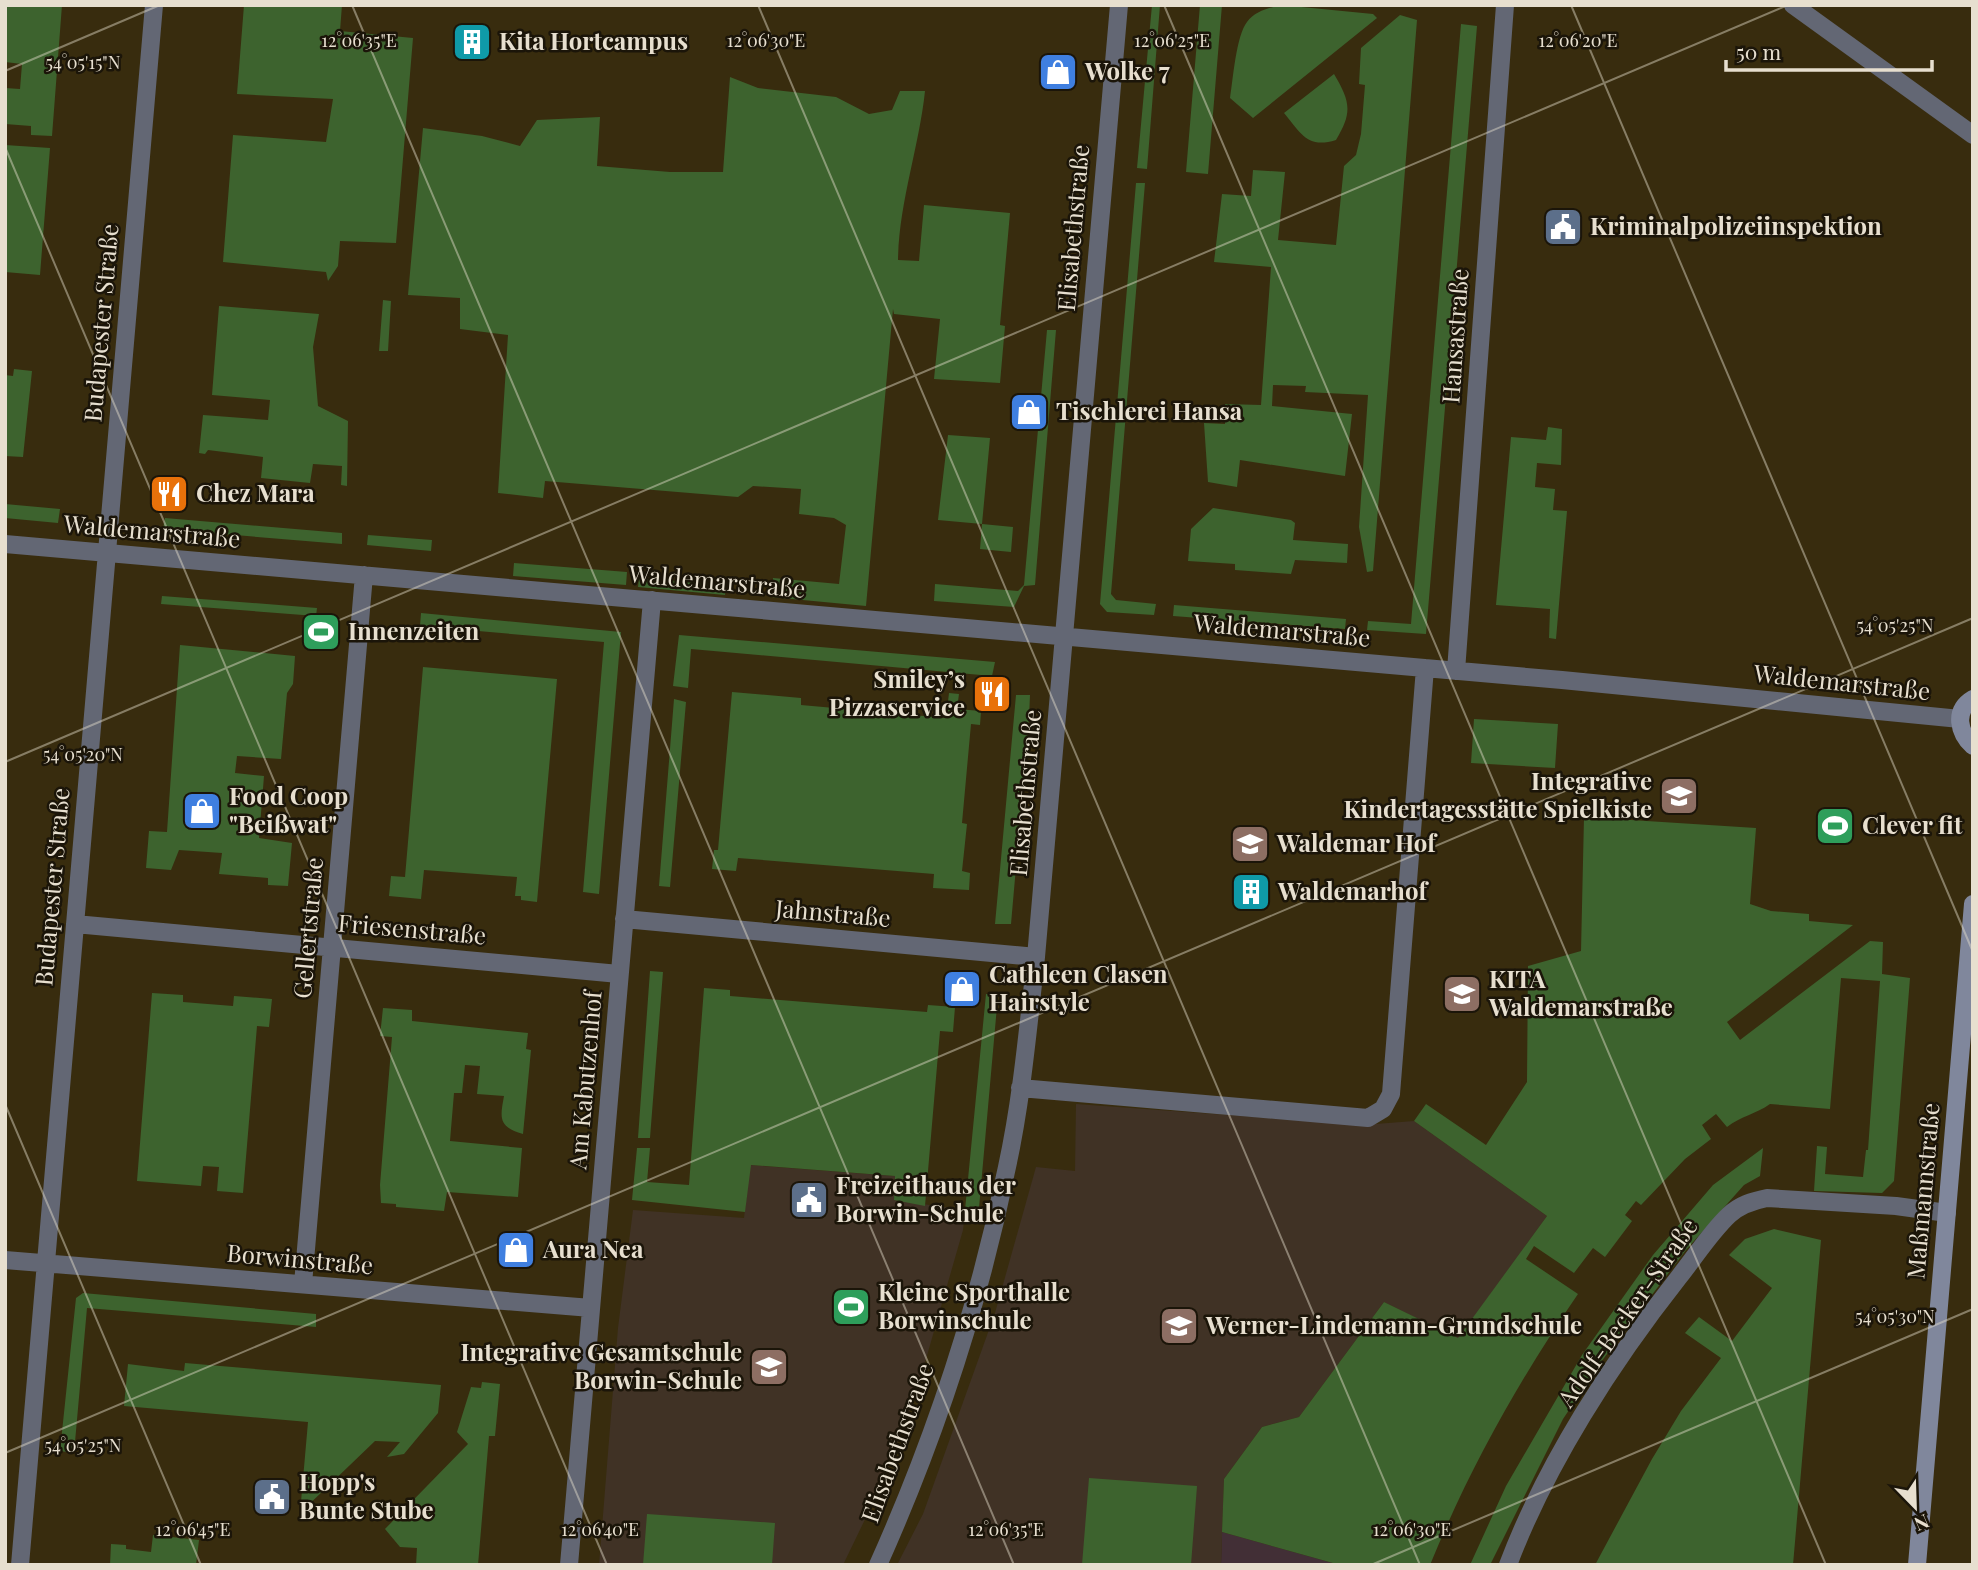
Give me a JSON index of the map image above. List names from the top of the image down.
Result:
{
  "streets": {
    "street": [
      "Elisabethstraße",
      "Budapester Straße",
      "Hansastraße",
      "Waldemarstraße",
      "Jahnstraße",
      "Gellertstraße",
      "Friesenstraße",
      "Am Kabutzenhof",
      "Maßmannstraße",
      "Borwinstraße",
      "Adolf-Becker-Straße"
    ]
  },
  "crossings": [
    ["Elisabethstraße", "Waldemarstraße"],
    ["Elisabethstraße", "Jahnstraße"],
    ["Budapester Straße", "Waldemarstraße"],
    ["Budapester Straße", "Friesenstraße"],
    ["Budapester Straße", "Borwinstraße"],
    ["Hansastraße", "Waldemarstraße"],
    ["Waldemarstraße", "Gellertstraße"],
    ["Waldemarstraße", "Am Kabutzenhof"],
    ["Jahnstraße", "Am Kabutzenhof"],
    ["Gellertstraße", "Friesenstraße"],
    ["Gellertstraße", "Borwinstraße"],
    ["Friesenstraße", "Am Kabutzenhof"],
    ["Am Kabutzenhof", "Borwinstraße"],
    ["Maßmannstraße", "Adolf-Becker-Straße"]
  ],
  "places": {
    "building": ["Kita Hortcampus", "Waldemarhof"],
    "shop": [
      "Wolke 7",
      "Tischlerei Hansa",
      "Food Coop \"Beißwat\"",
      "Cathleen Clasen Hairstyle",
      "Aura Nea"
    ],
    "public building": ["Kriminalpolizeiinspektion", "Freizeithaus der Borwin-Schule", "Hopp's Bunte Stube"],
    "restaurant": ["Chez Mara", "Smiley’s Pizzaservice"],
    "sports": ["Innenzeiten", "Clever fit", "Kleine Sporthalle Borwinschule"],
    "school or university": [
      "Integrative Kindertagesstätte Spielkiste",
      "Waldemar Hof",
      "KITA Waldemarstraße",
      "Werner-Lindemann-Grundschule",
      "Integrative Gesamtschule Borwin-Schule"
    ]
  },
  "scale_bar": "50 m",
  "north": "bottom right",
  "coordinates": [
    "12°06'35\"E",
    "12°06'30\"E",
    "12°06'25\"E",
    "12°06'20\"E",
    "54°05'15\"N",
    "54°05'25\"N",
    "54°05'20\"N",
    "54°05'30\"N",
    "12°06'45\"E",
    "12°06'40\"E"
  ]
}
